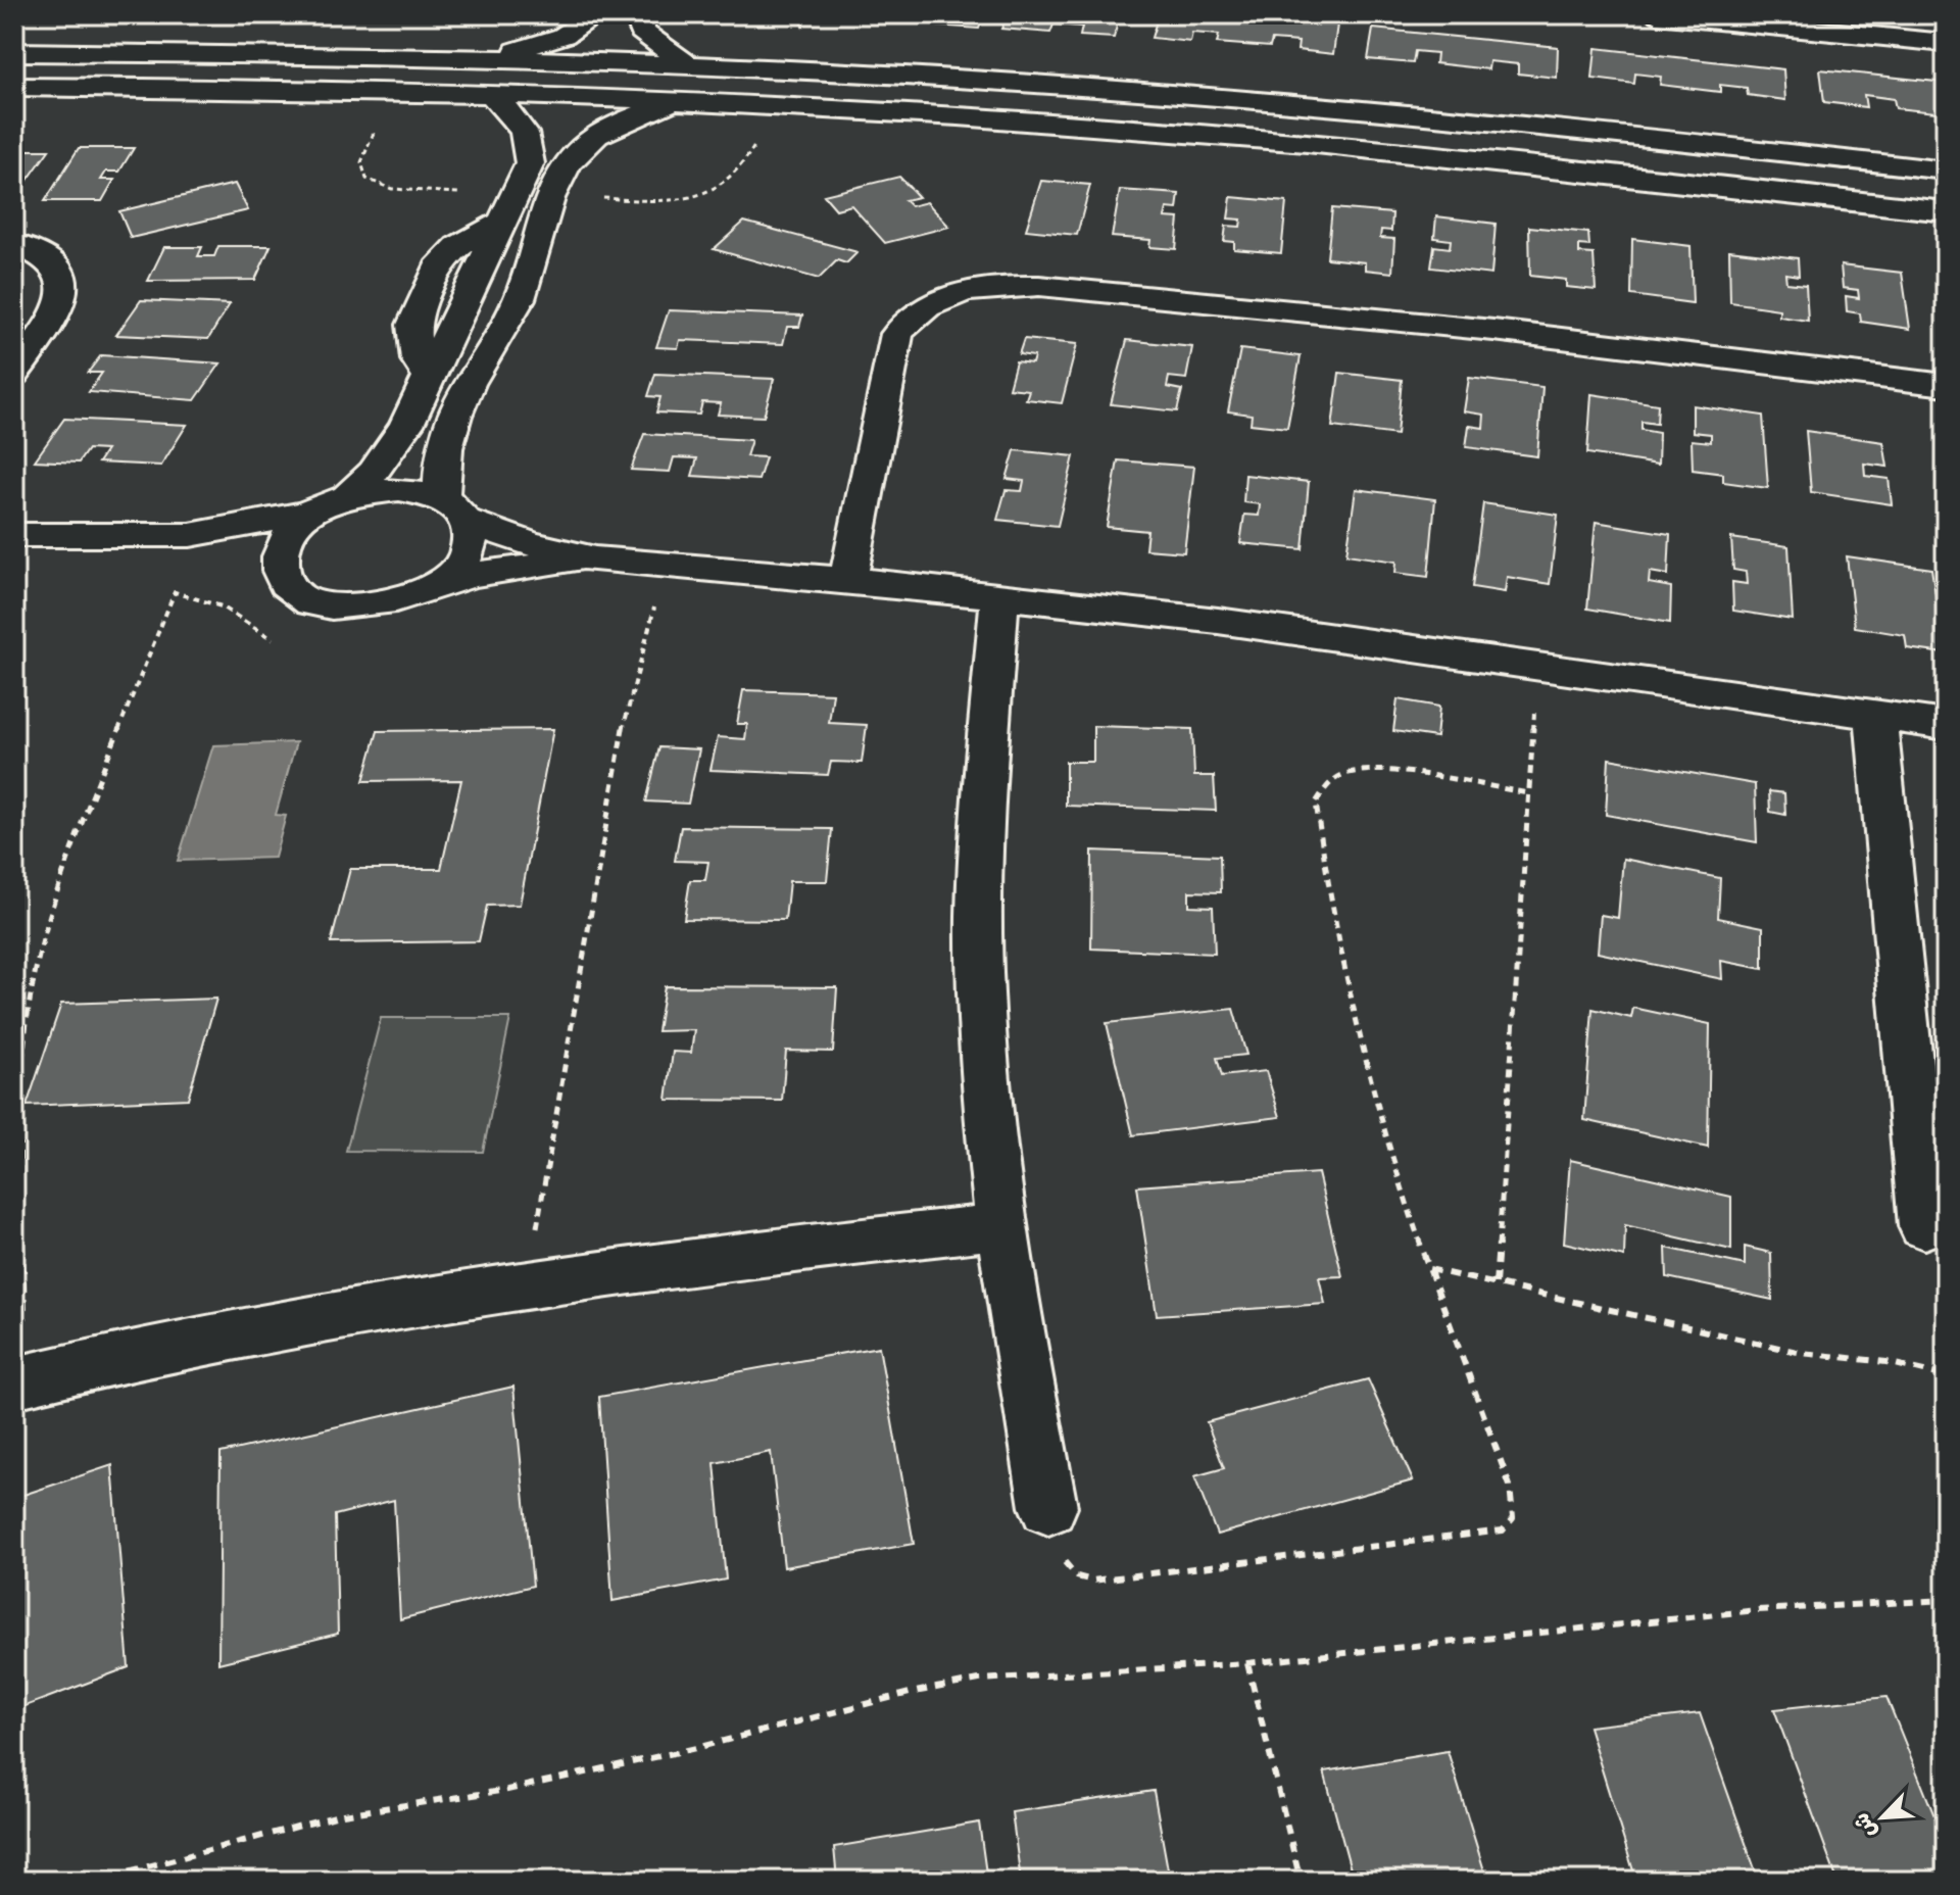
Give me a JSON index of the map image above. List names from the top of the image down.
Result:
{
  "north": "bottom left"
}
